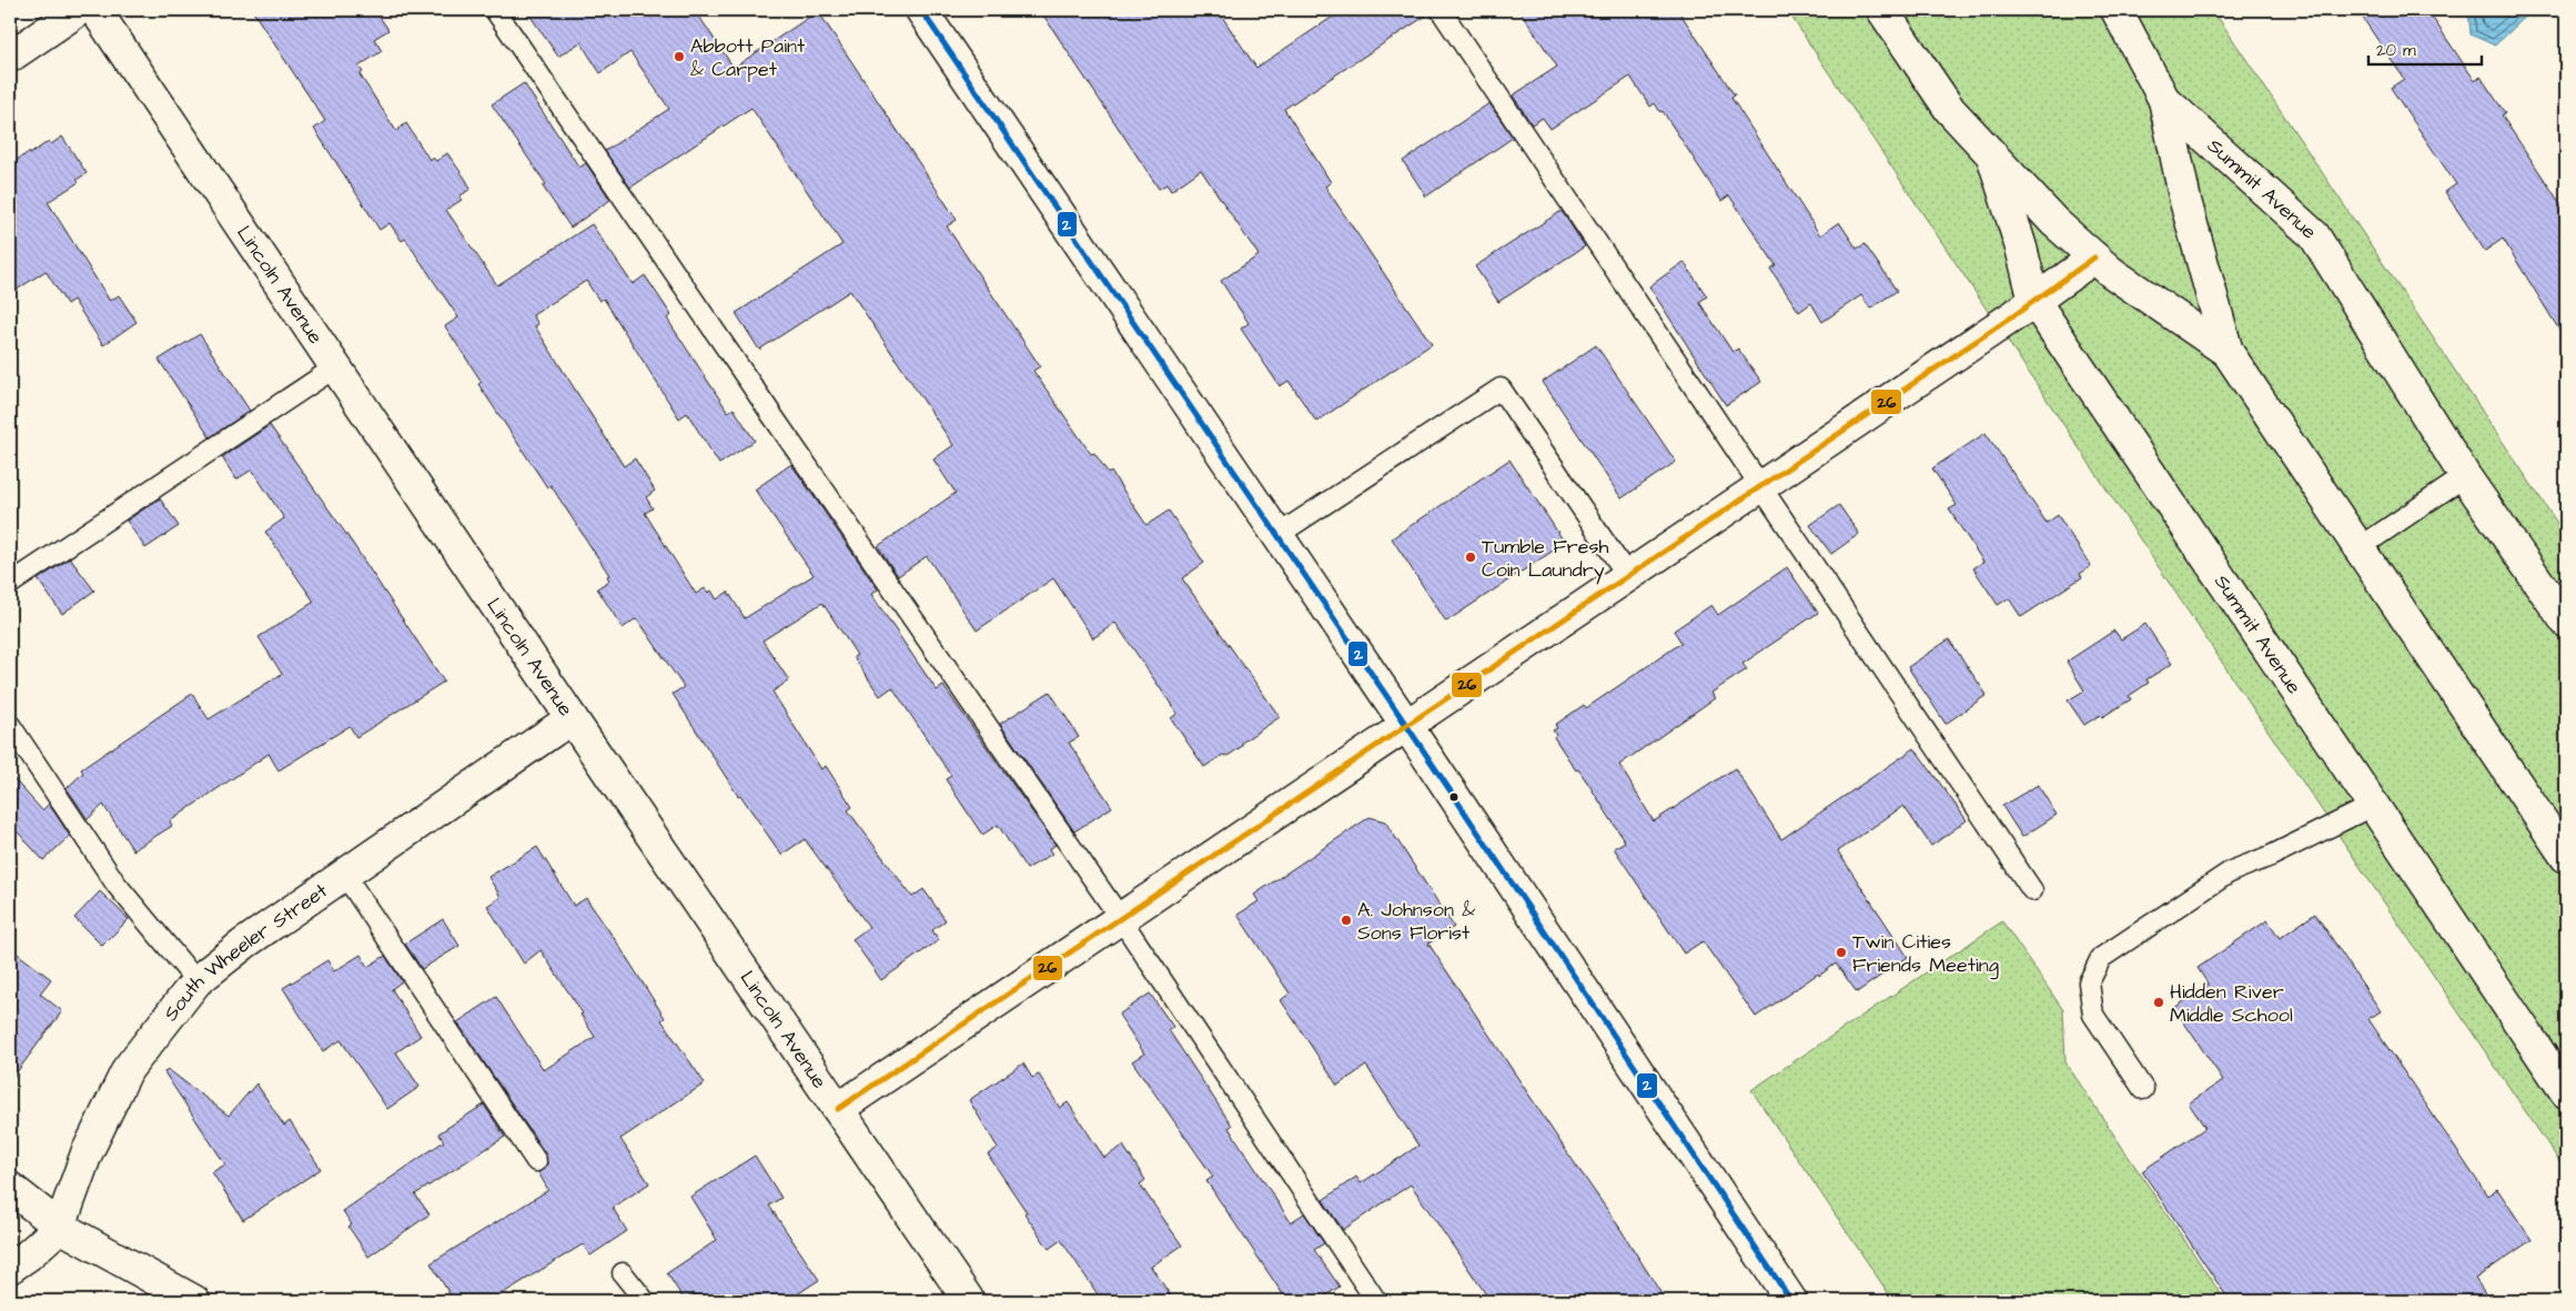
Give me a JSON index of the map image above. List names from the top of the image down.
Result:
{
  "streets": {
    "street": ["Summit Avenue", "Lincoln Avenue", "South Wheeler Street"]
  },
  "crossings": [
    ["Lincoln Avenue", "South Wheeler Street"]
  ],
  "places": [
    "Abbott Paint & Carpet",
    "Tumble Fresh Coin Laundry",
    "A. Johnson & Sons Florist",
    "Twin Cities Friends Meeting",
    "Hidden River Middle School"
  ],
  "lines": ["transit line 2", "transit line 26"],
  "scale_bar": "20 m"
}
